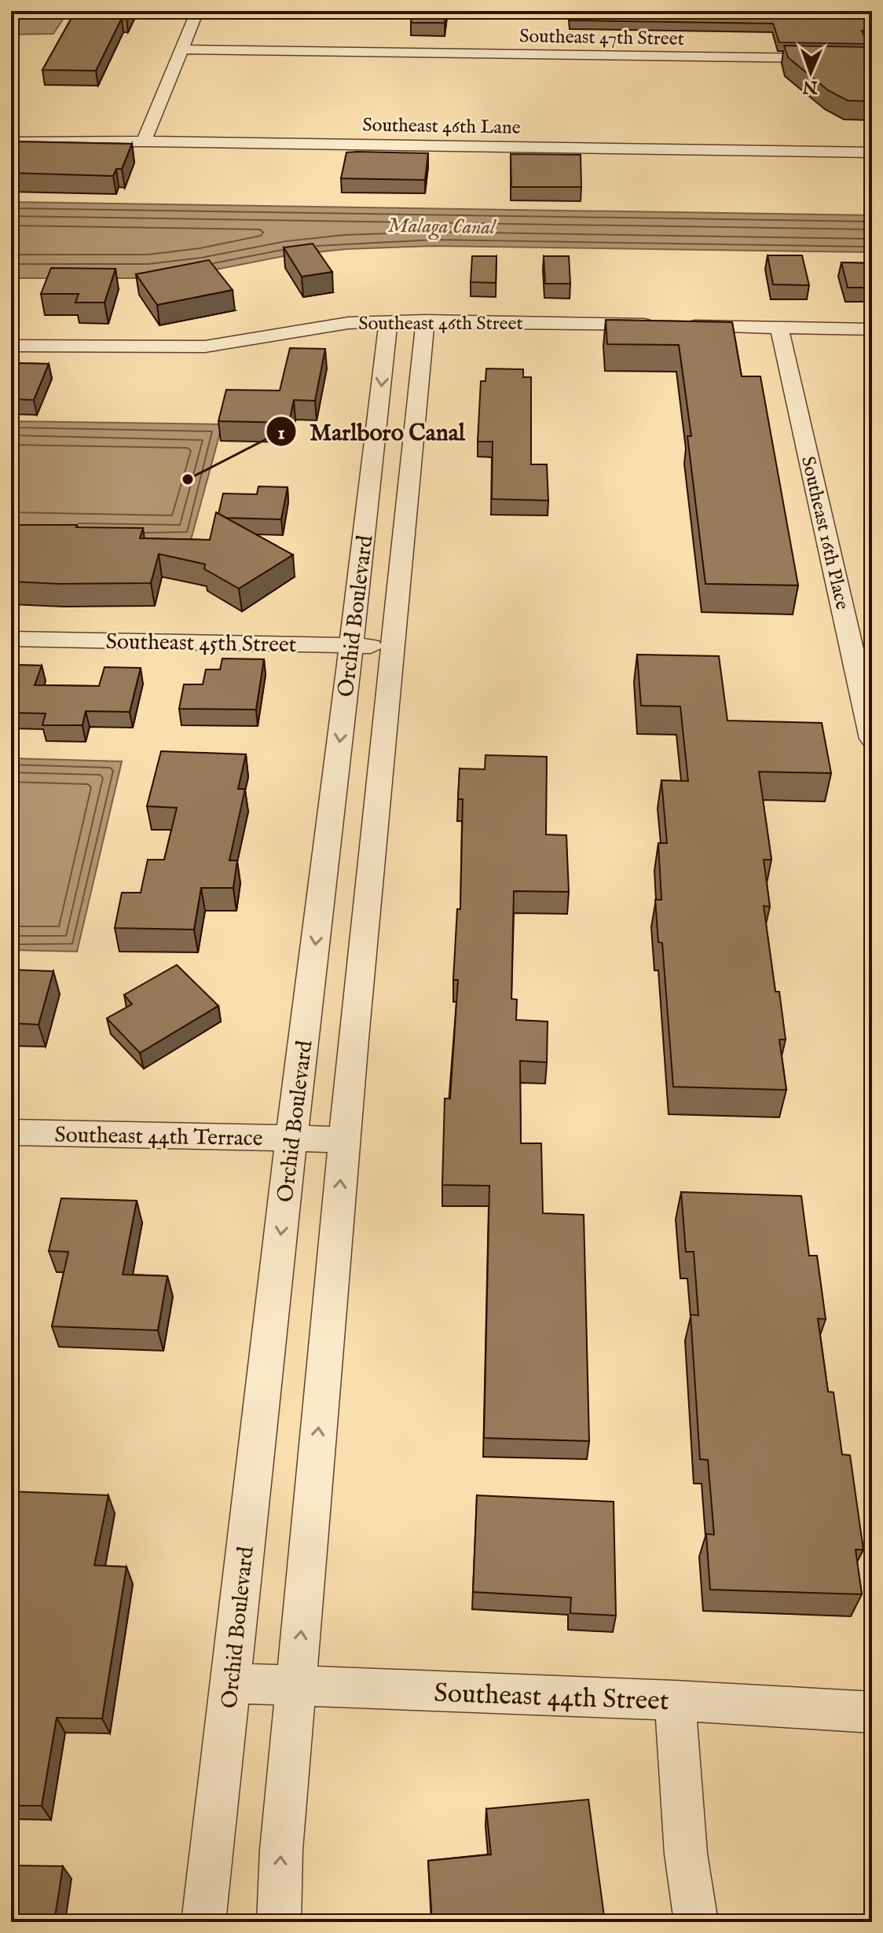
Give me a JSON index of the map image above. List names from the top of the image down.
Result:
{
  "streets": {
    "street": [
      "Southeast 47th Street",
      "Southeast 46th Lane",
      "Southeast 46th Street",
      "Southeast 16th Place",
      "Orchid Boulevard",
      "Southeast 45th Street",
      "Southeast 44th Terrace",
      "Southeast 44th Street"
    ]
  },
  "crossings": [
    ["Southeast 46th Street", "Southeast 16th Place"],
    ["Southeast 46th Street", "Orchid Boulevard"],
    ["Orchid Boulevard", "Southeast 45th Street"],
    ["Orchid Boulevard", "Southeast 44th Terrace"],
    ["Orchid Boulevard", "Southeast 44th Street"]
  ],
  "water": ["Malaga Canal"],
  "places": ["Marlboro Canal"],
  "north": "bottom"
}
